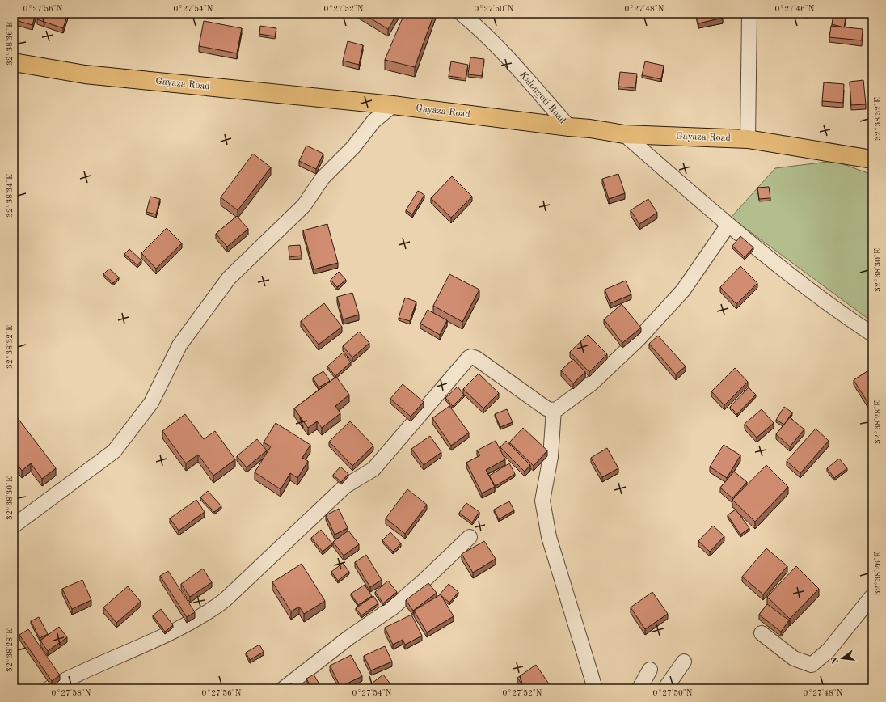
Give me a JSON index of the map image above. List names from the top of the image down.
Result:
{
  "streets": {
    "main road": ["Gayaza Road"],
    "street": ["Kalongoti Road"]
  },
  "crossings": [
    ["Gayaza Road", "Kalongoti Road"]
  ],
  "north": "left",
  "coordinates": [
    "0°27'56\"N",
    "0°27'54\"N",
    "0°27'52\"N",
    "0°27'50\"N",
    "0°27'48\"N",
    "0°27'46\"N",
    "32°38'36\"E",
    "32°38'32\"E",
    "32°38'34\"E",
    "32°38'30\"E",
    "32°38'28\"E",
    "32°38'26\"E",
    "0°27'58\"N"
  ]
}
